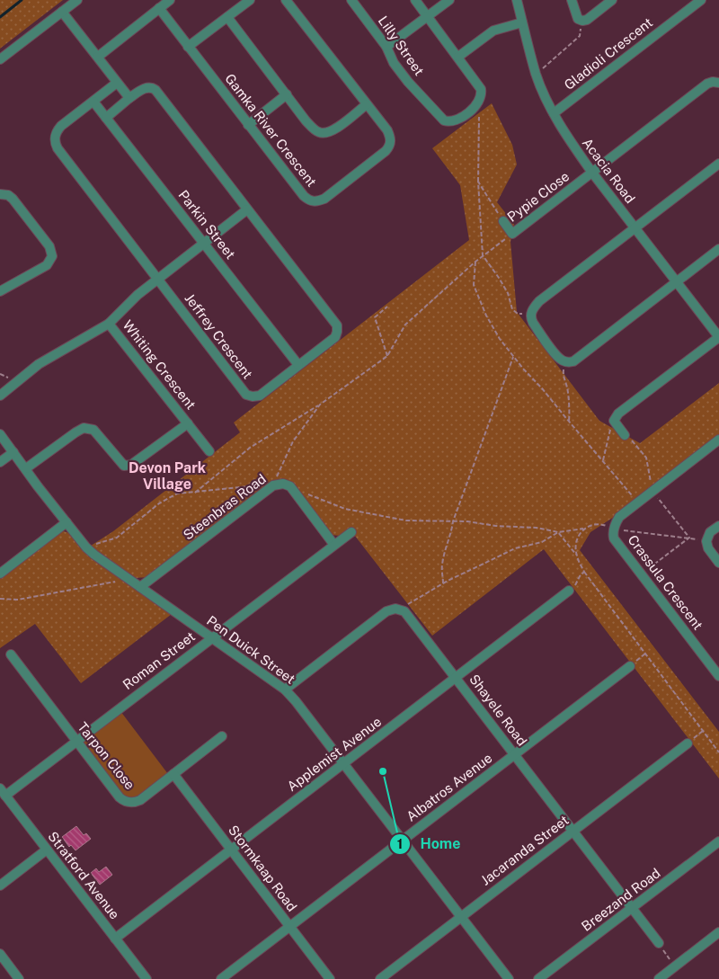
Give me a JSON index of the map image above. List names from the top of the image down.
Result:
{
  "streets": {
    "street": [
      "Lilly Street",
      "Gladioli Crescent",
      "Gamka River Crescent",
      "Acacia Road",
      "Pypie Close",
      "Parkin Street",
      "Jeffrey Crescent",
      "Whiting Crescent",
      "Steenbras Road",
      "Crassula Crescent",
      "Pen Duick Street",
      "Roman Street",
      "Shayele Road",
      "Applemist Avenue",
      "Tarpon Close",
      "Albatros Avenue",
      "Jacaranda Street",
      "Stormkaap Road",
      "Stratford Avenue",
      "Breezand Road"
    ]
  },
  "crossings": [
    ["Gladioli Crescent", "Acacia Road"],
    ["Acacia Road", "Pypie Close"],
    ["Parkin Street", "Jeffrey Crescent"],
    ["Parkin Street", "Whiting Crescent"],
    ["Jeffrey Crescent", "Whiting Crescent"],
    ["Whiting Crescent", "Pen Duick Street"],
    ["Steenbras Road", "Pen Duick Street"],
    ["Pen Duick Street", "Roman Street"],
    ["Pen Duick Street", "Applemist Avenue"],
    ["Pen Duick Street", "Albatros Avenue"],
    ["Pen Duick Street", "Jacaranda Street"],
    ["Roman Street", "Tarpon Close"],
    ["Roman Street", "Stratford Avenue"],
    ["Shayele Road", "Applemist Avenue"],
    ["Shayele Road", "Albatros Avenue"],
    ["Shayele Road", "Jacaranda Street"],
    ["Shayele Road", "Breezand Road"],
    ["Applemist Avenue", "Stormkaap Road"],
    ["Applemist Avenue", "Stratford Avenue"],
    ["Tarpon Close", "Stormkaap Road"],
    ["Albatros Avenue", "Stormkaap Road"]
  ],
  "districts": ["Devon Park Village"],
  "places": ["Home"]
}
